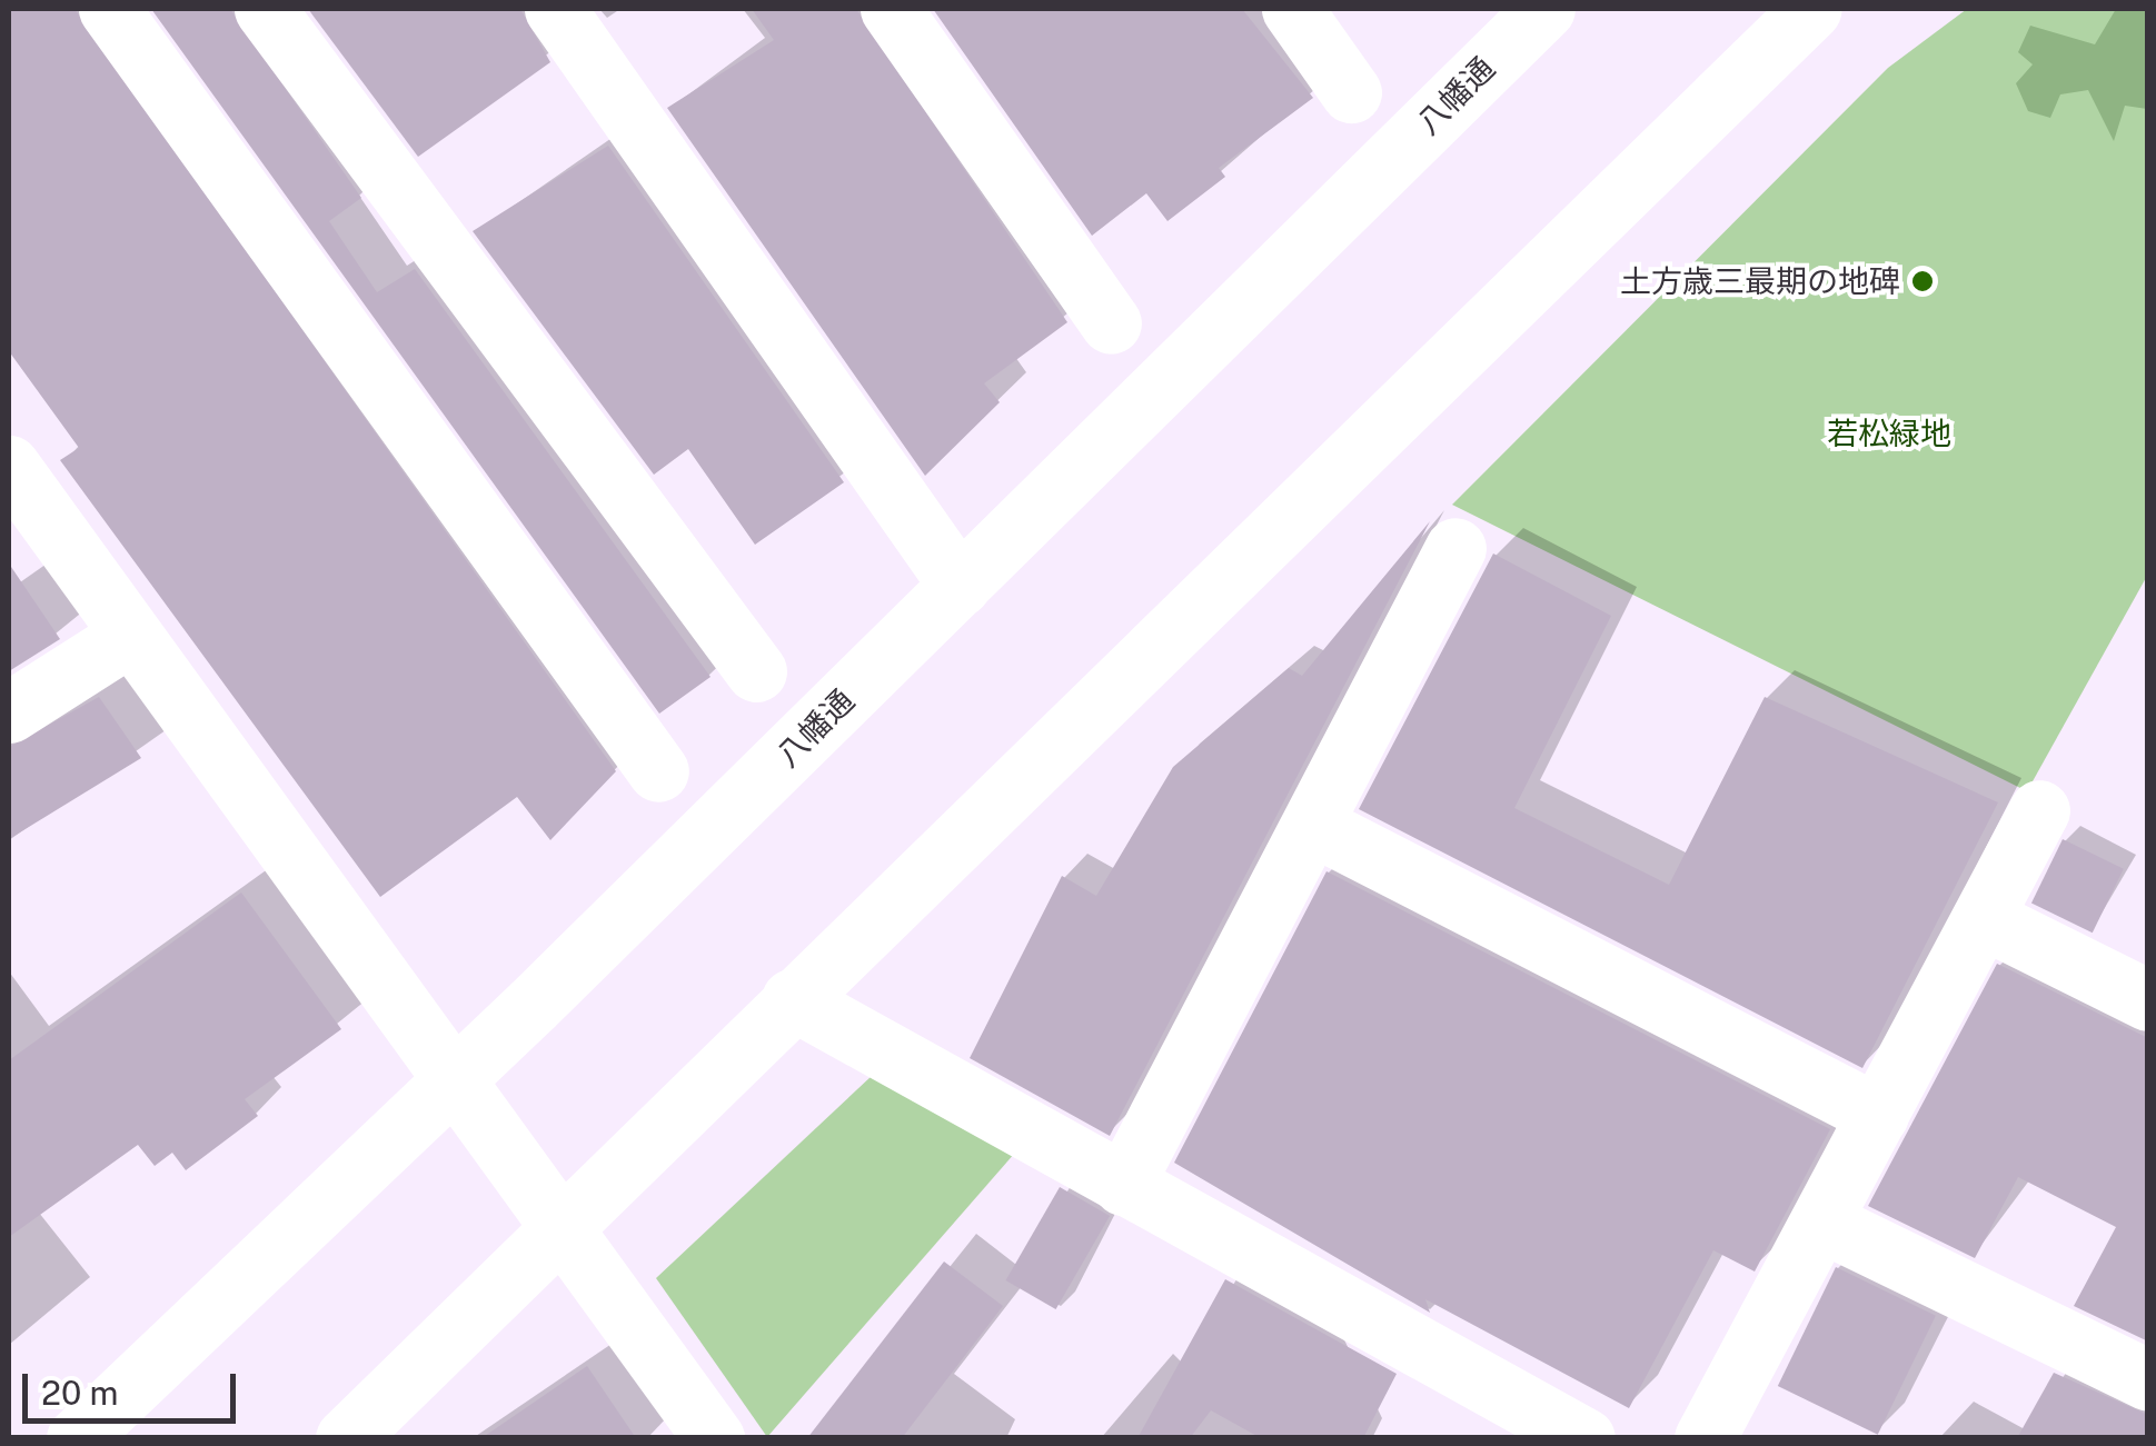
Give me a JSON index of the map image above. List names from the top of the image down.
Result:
{
  "streets": {
    "street": ["八幡通"]
  },
  "parks": ["若松緑地"],
  "places": ["土方歳三最期の地碑"],
  "scale_bar": "20 m"
}
